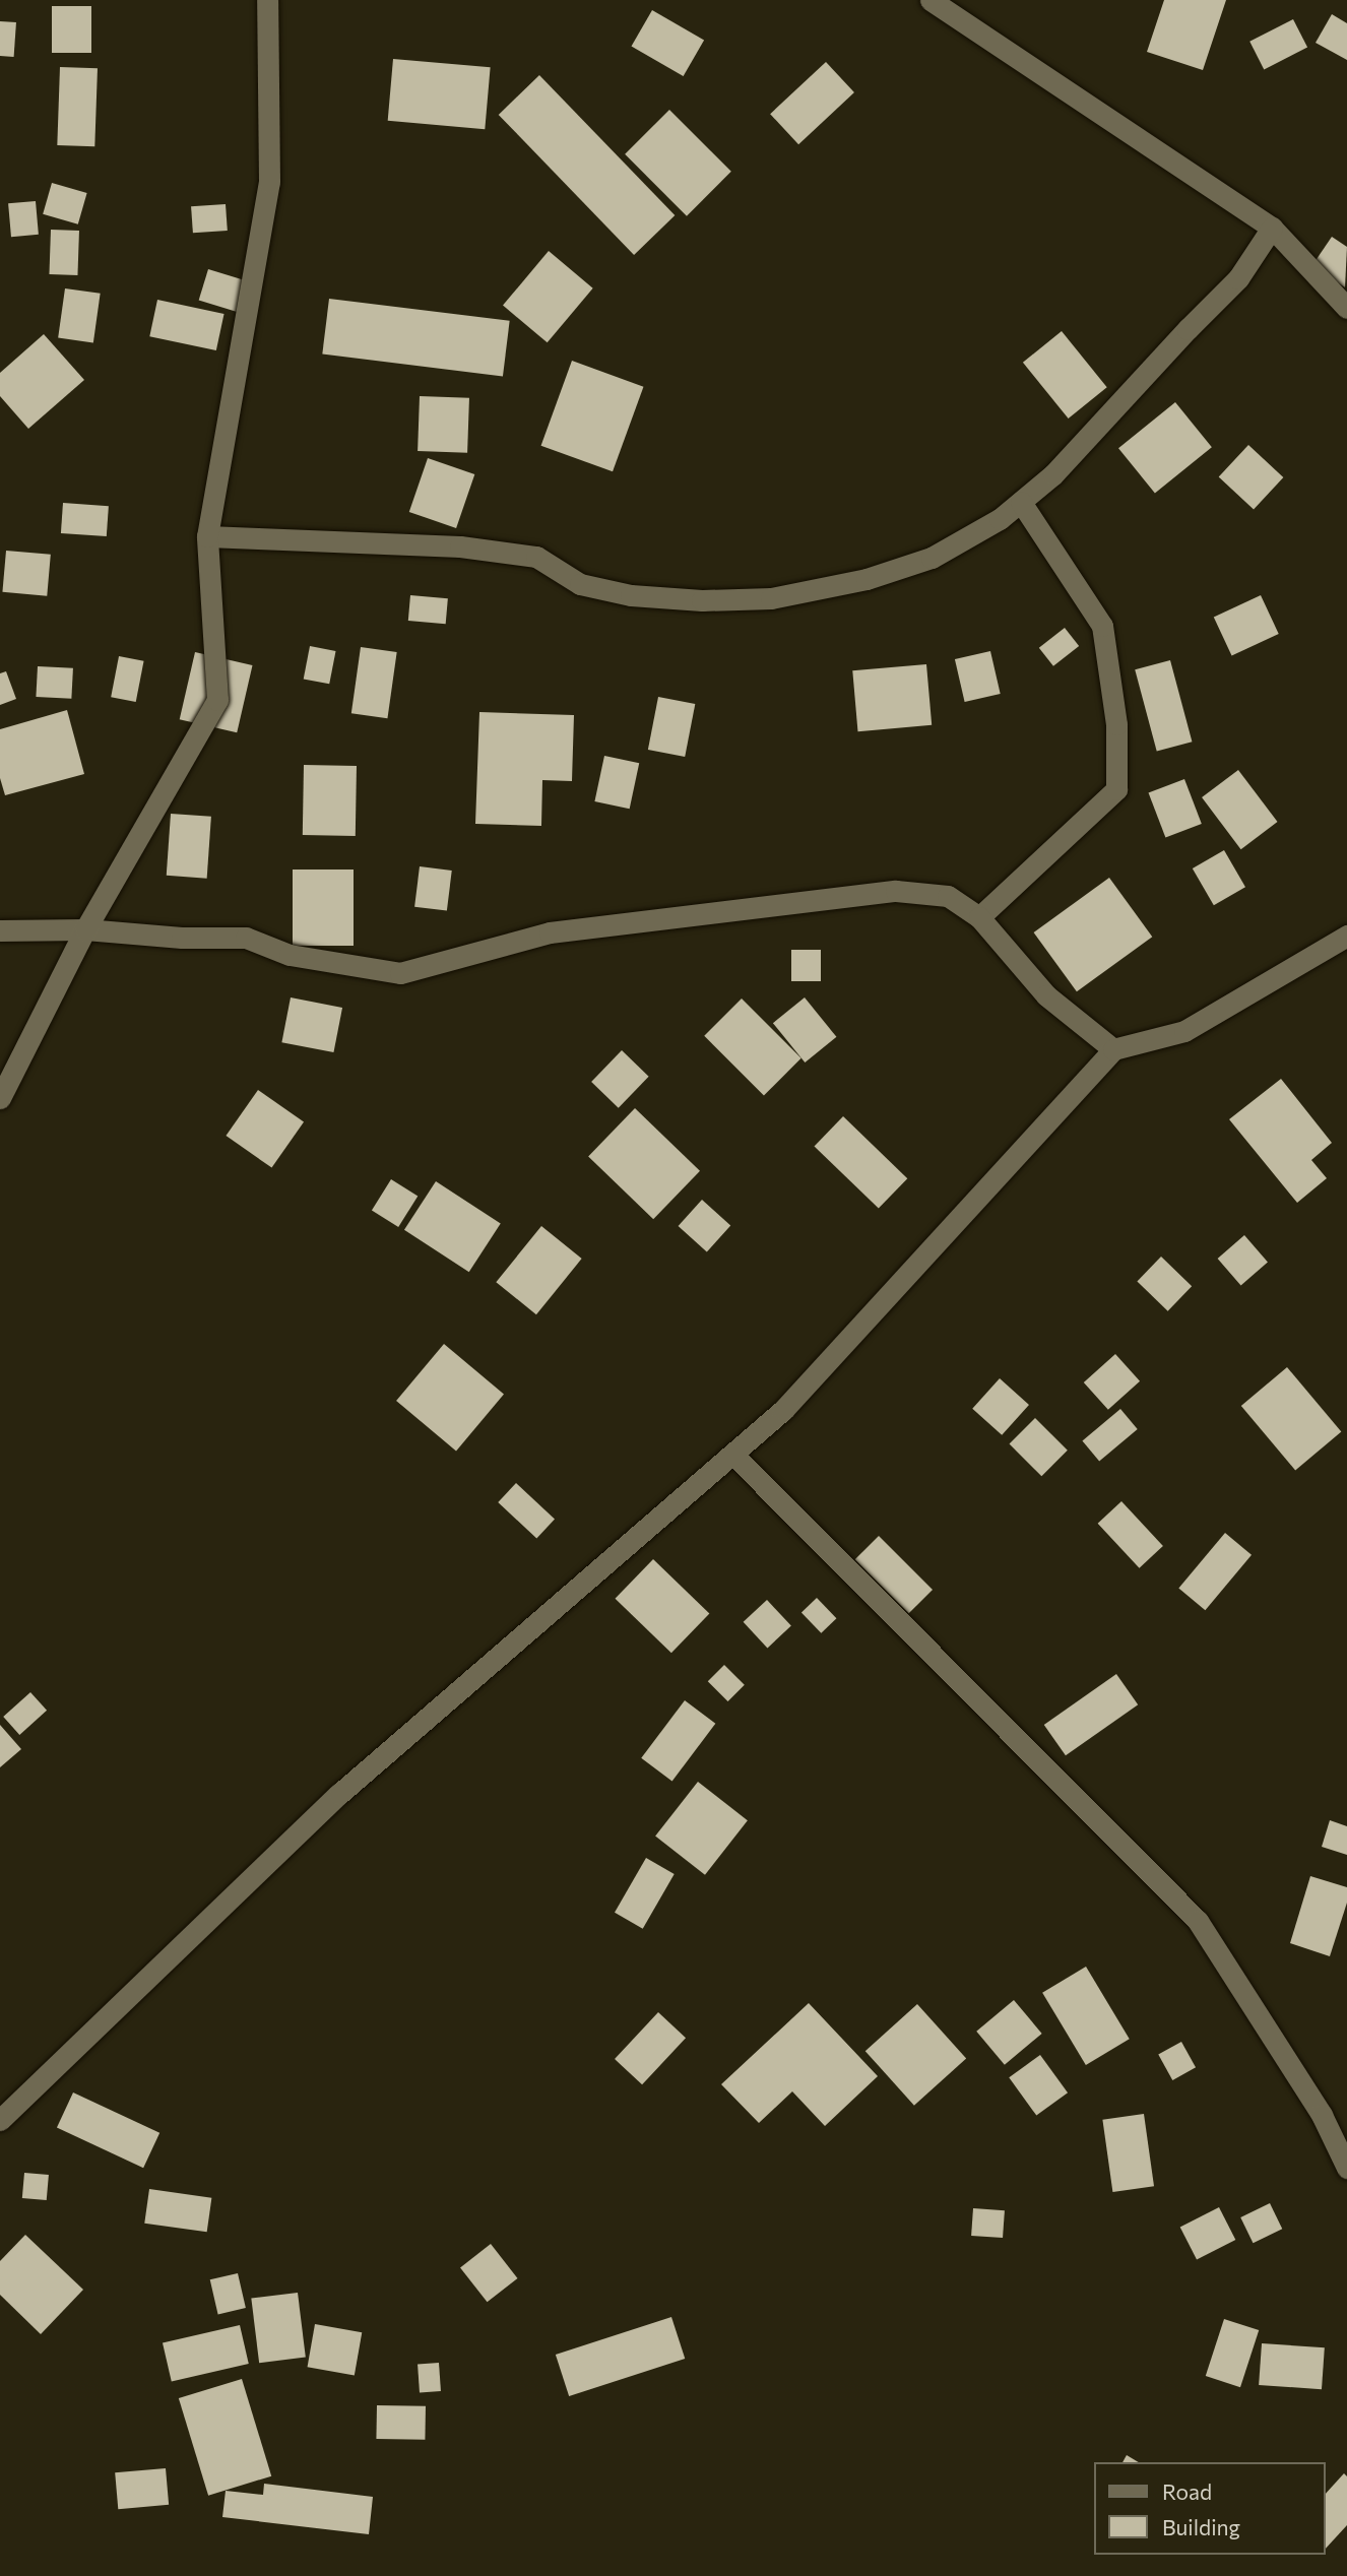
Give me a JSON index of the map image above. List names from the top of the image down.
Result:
{
  "legend": ["Road", "Building"]
}
